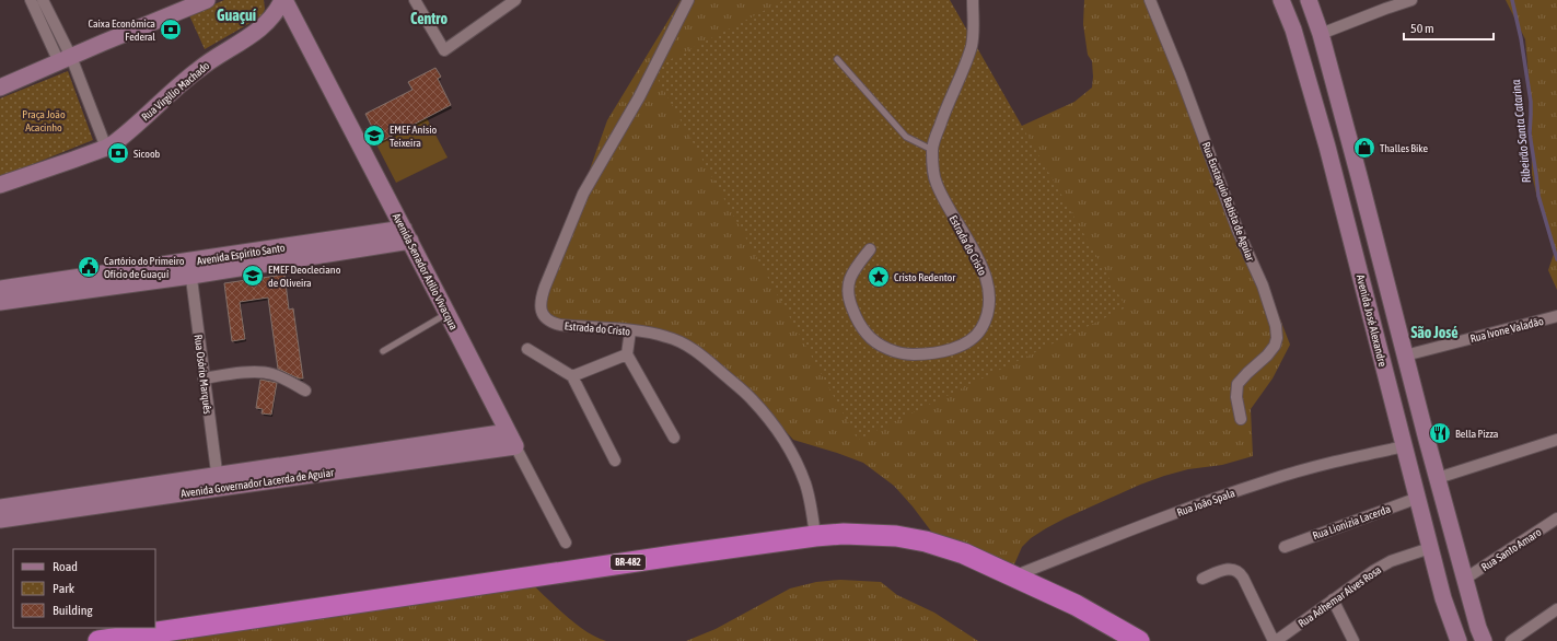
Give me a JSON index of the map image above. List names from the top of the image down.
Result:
{
  "streets": {
    "highway": ["BR-482"],
    "main road": [
      "Rua Virgilio Machado",
      "Avenida Espírito Santo",
      "Avenida Senador Atilio Vivacqua",
      "Avenida José Alexandre",
      "Avenida Governador Lacerda de Aguiar"
    ],
    "street": [
      "Rua Eustaquio Batista de Aguiar",
      "Estrada do Cristo",
      "Rua Ivone Valadão",
      "Rua Osório Marquês",
      "Rua João Spala",
      "Rua Lionizia Lacerda",
      "Rua Santo Amaro",
      "Rua Adhemar Alves Rosa"
    ]
  },
  "crossings": [
    ["Rua Virgilio Machado", "Avenida Senador Atilio Vivacqua"],
    ["Estrada do Cristo", "BR-482"],
    ["Avenida Espírito Santo", "Avenida Senador Atilio Vivacqua"],
    ["Avenida Espírito Santo", "Rua Osório Marquês"],
    ["Avenida Senador Atilio Vivacqua", "Avenida Governador Lacerda de Aguiar"],
    ["Avenida José Alexandre", "Rua João Spala"],
    ["Avenida José Alexandre", "Rua Lionizia Lacerda"],
    ["Avenida José Alexandre", "Rua Adhemar Alves Rosa"],
    ["Rua Osório Marquês", "Avenida Governador Lacerda de Aguiar"],
    ["Rua João Spala", "BR-482"]
  ],
  "districts": ["Guaçuí", "Centro", "São José"],
  "water": ["Ribeirão Santa Catarina"],
  "parks": ["Praça João Acacinho"],
  "places": {
    "bank": ["Caixa Econômica Federal", "Sicoob"],
    "school or university": ["EMEF Anísio Teixeira", "EMEF Deocleciano de Oliveira"],
    "shop": ["Thalles Bike"],
    "public building": ["Cartório do Primeiro Ofício de Guaçuí"],
    "place": ["Cristo Redentor"],
    "restaurant": ["Bella Pizza"]
  },
  "legend": ["Road", "Park", "Building"],
  "scale_bar": "50 m"
}
